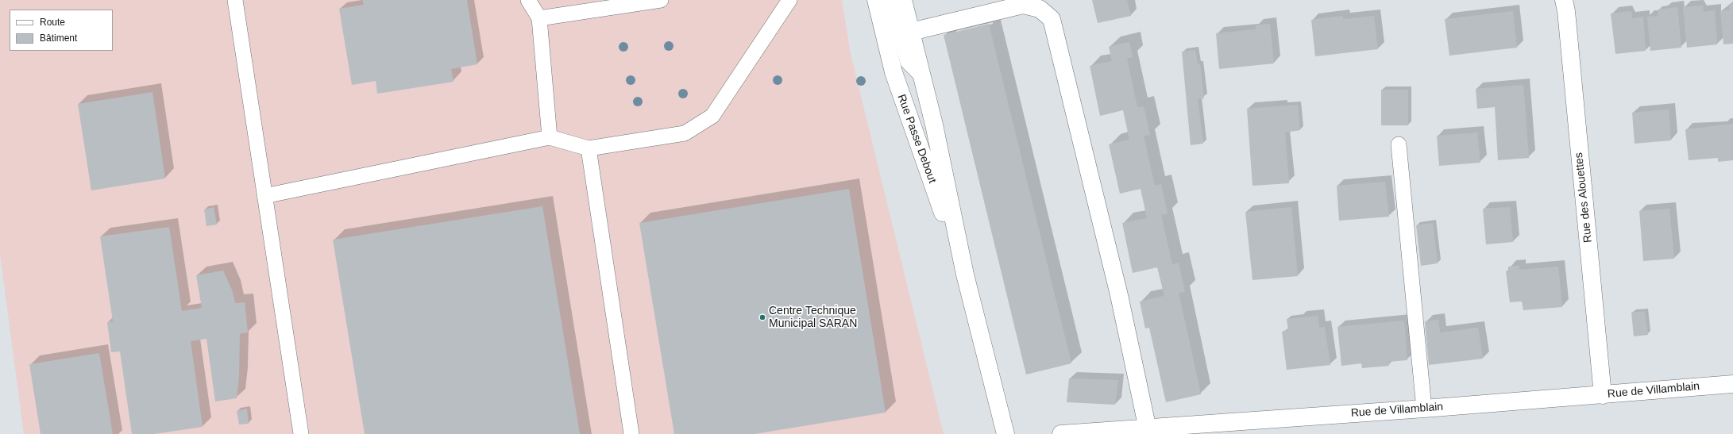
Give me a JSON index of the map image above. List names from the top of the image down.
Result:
{
  "streets": {
    "street": ["Rue Passe Debout", "Rue des Alouettes", "Rue de Villamblain"]
  },
  "crossings": [
    ["Rue des Alouettes", "Rue de Villamblain"]
  ],
  "places": ["Centre Technique Municipal SARAN"],
  "legend": ["Route", "Bâtiment"]
}
